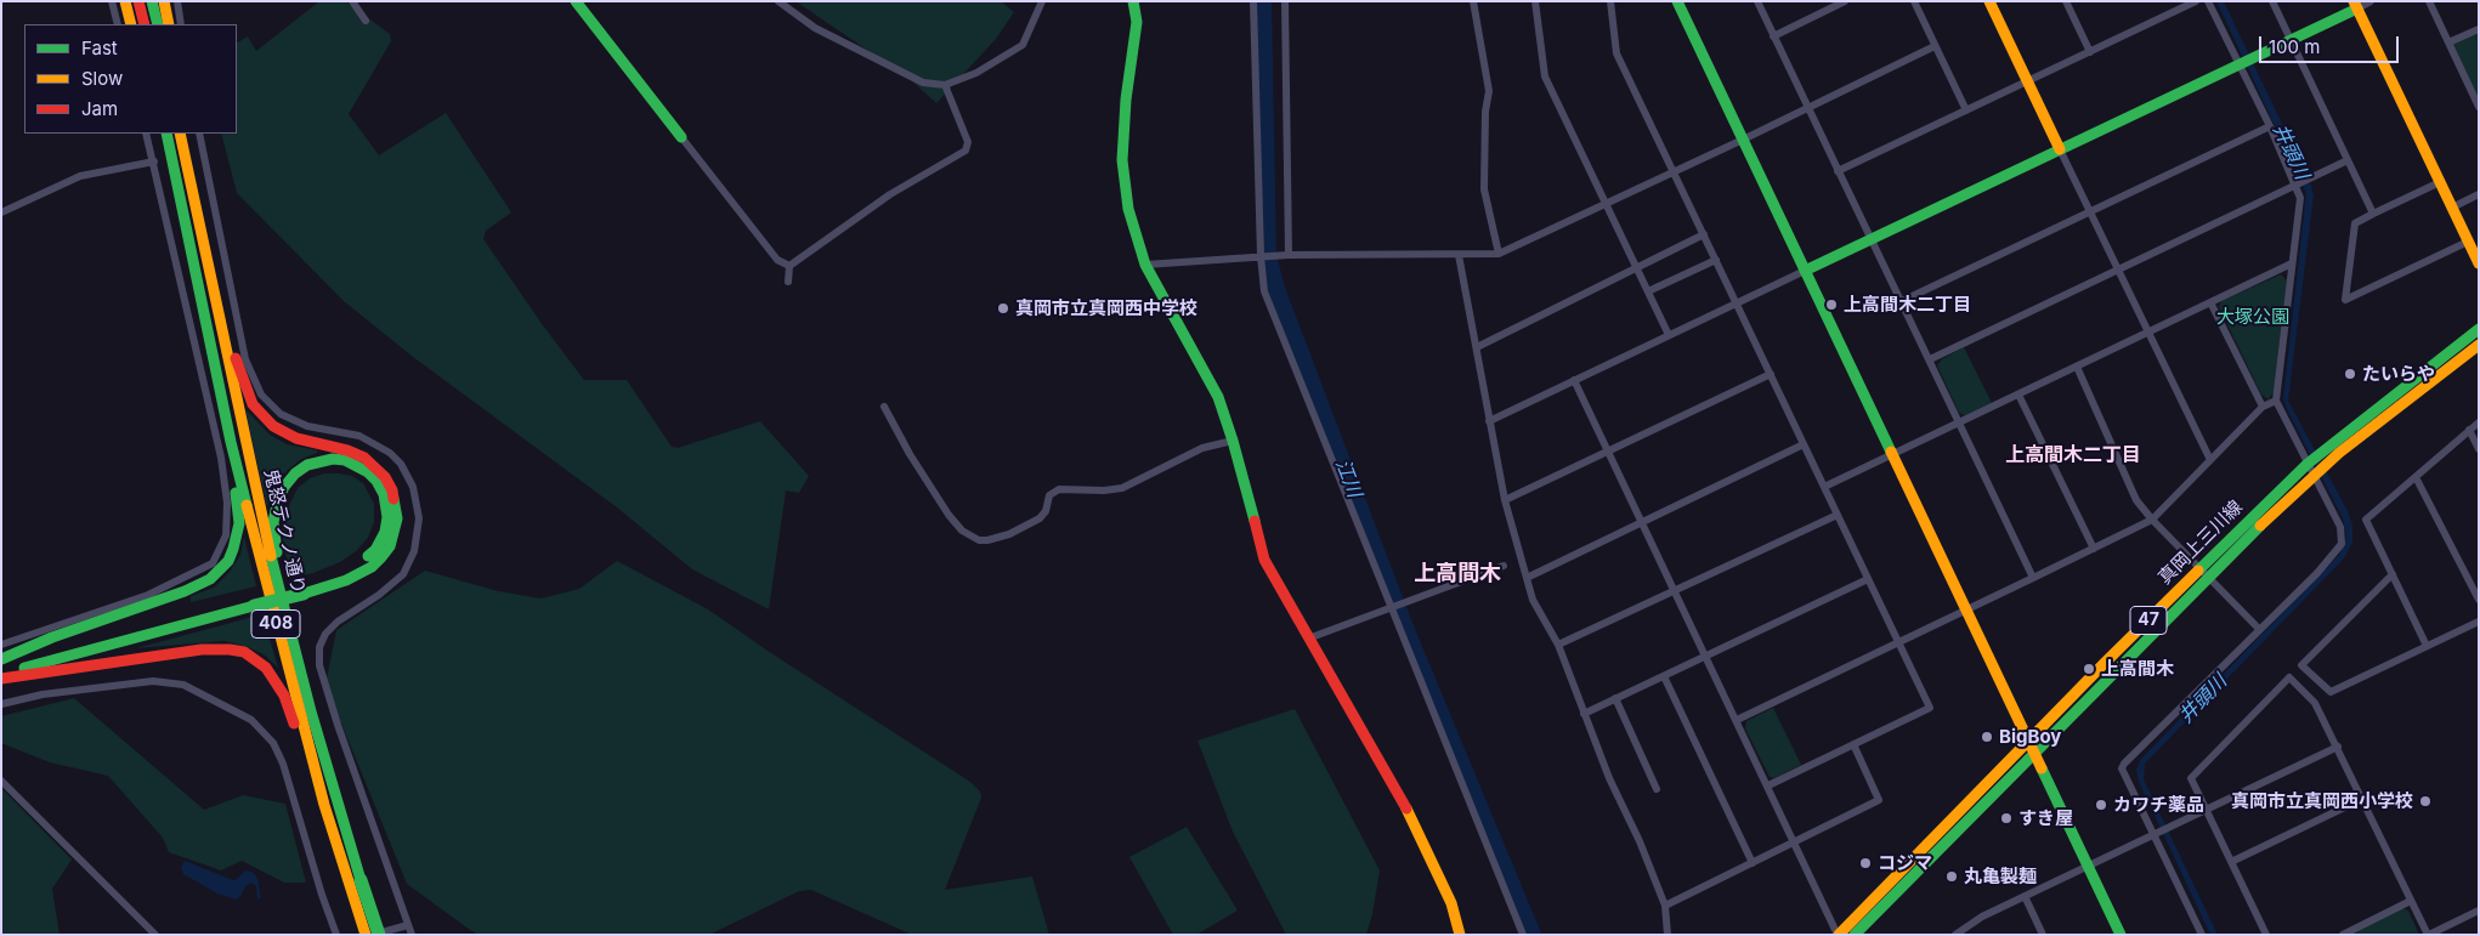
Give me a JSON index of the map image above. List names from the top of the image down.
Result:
{
  "streets": {
    "main road": [
      "鬼怒テクノ通り",
      "真岡上三川線",
      "47",
      "408"
    ]
  },
  "districts": ["上高間木二丁目", "上高間木"],
  "water": ["井頭川", "江川"],
  "parks": ["大塚公園"],
  "places": [
    "上高間木二丁目",
    "真岡市立真岡西中学校",
    "たいらや",
    "上高間木",
    "BigBoy",
    "真岡市立真岡西小学校",
    "カワチ薬品",
    "すき屋",
    "コジマ",
    "丸亀製麺"
  ],
  "legend": ["Fast", "Slow", "Jam"],
  "scale_bar": "100 m"
}
